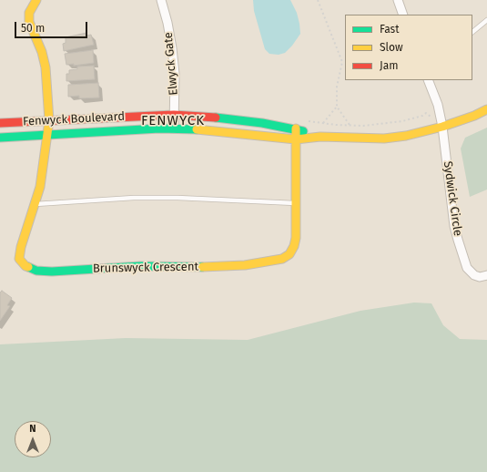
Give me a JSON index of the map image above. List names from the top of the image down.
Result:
{
  "streets": {
    "street": [
      "Elwyck Gate",
      "Fenwyck Boulevard",
      "Sydwick Circle",
      "Brunswyck Crescent"
    ]
  },
  "crossings": [
    ["Elwyck Gate", "Fenwyck Boulevard"],
    ["Fenwyck Boulevard", "Sydwick Circle"],
    ["Fenwyck Boulevard", "Brunswyck Crescent"]
  ],
  "districts": ["FENWYCK"],
  "legend": ["Fast", "Slow", "Jam"],
  "scale_bar": "50 m",
  "north": "top"
}
